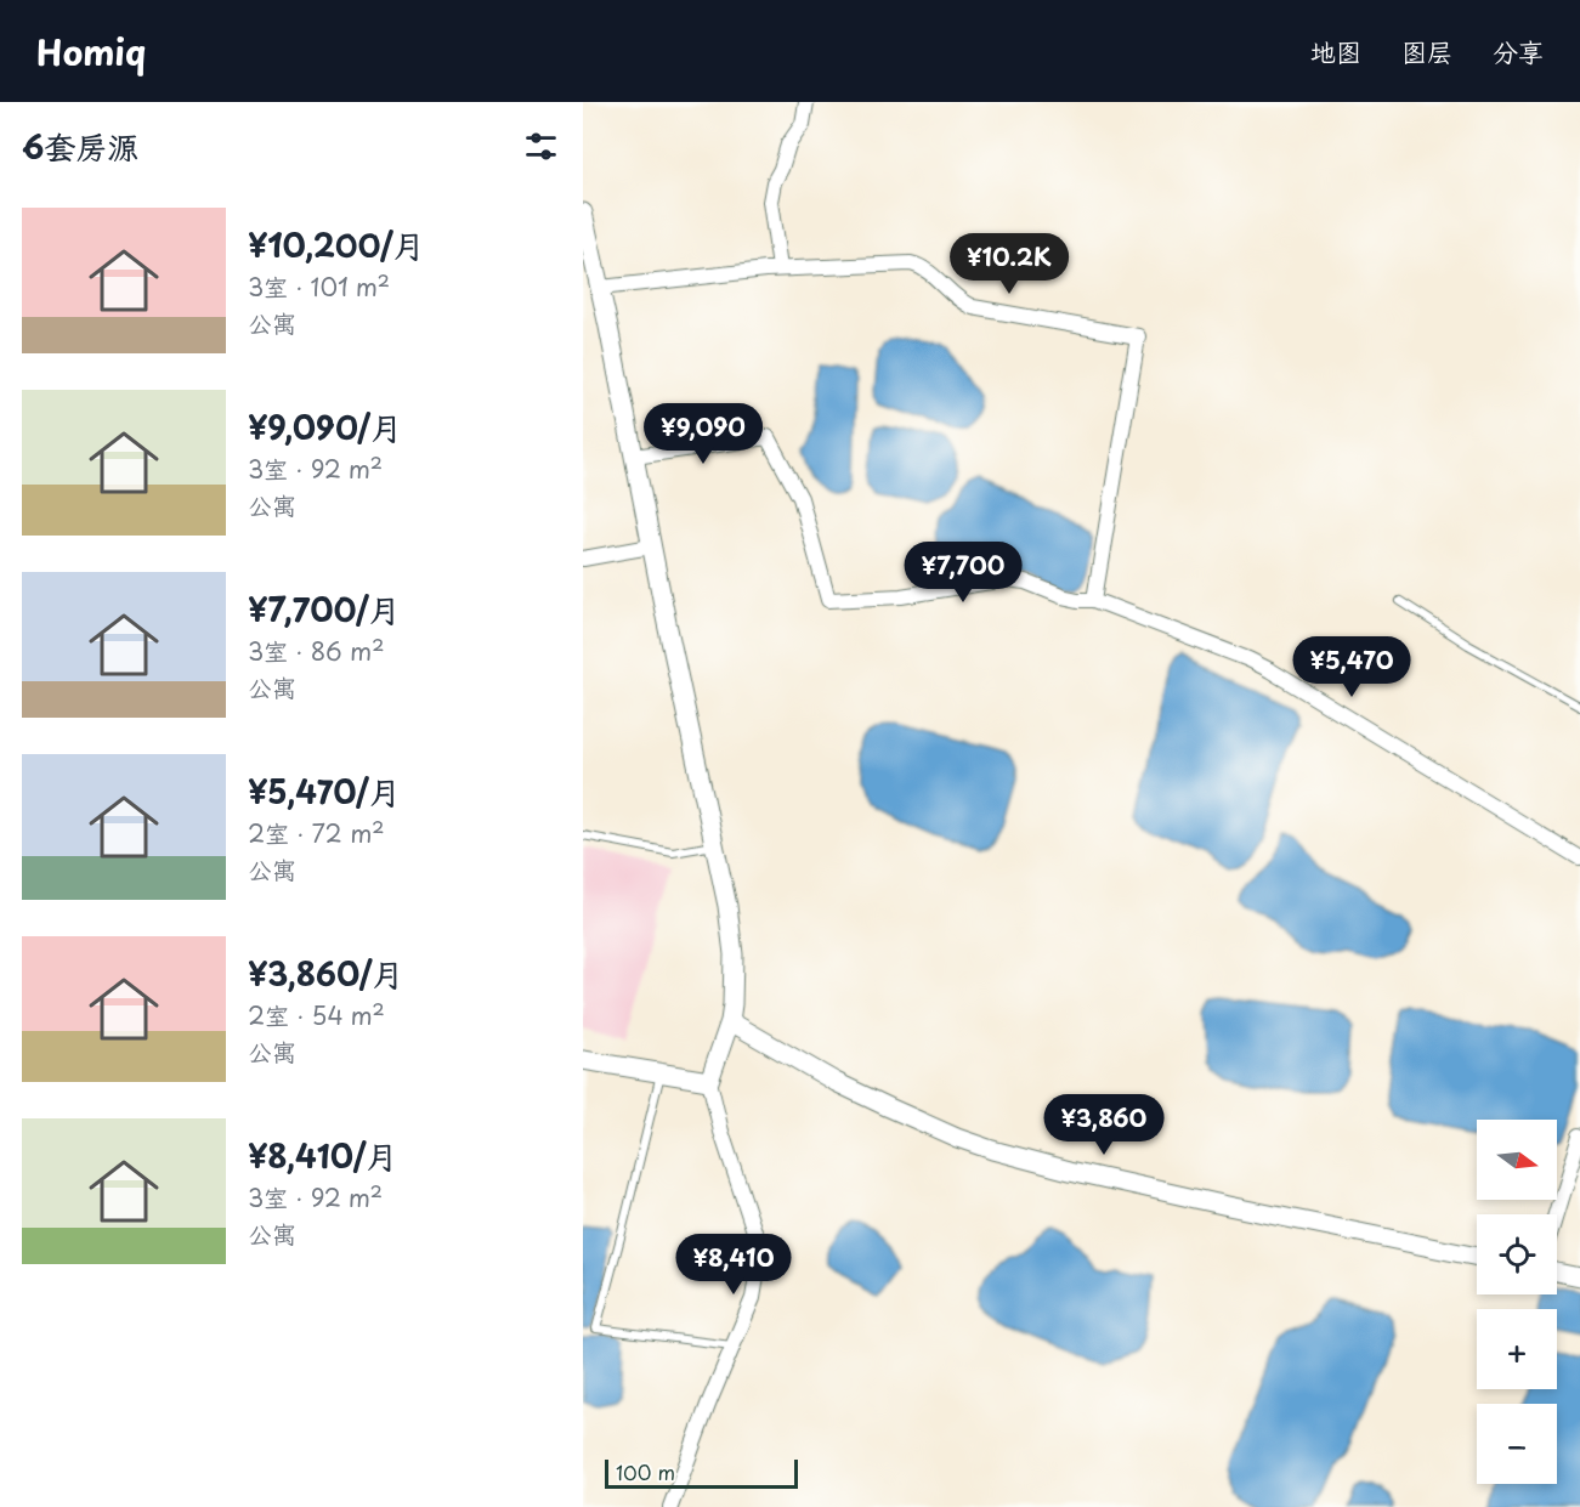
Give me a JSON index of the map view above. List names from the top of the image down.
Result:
{
  "scale_bar": "100 m",
  "north": "right",
  "page": {
    "header": "Homiq",
    "nav": ["地图", "图层", "分享"],
    "heading": "6套房源",
    "list": [
      {
        "name": "¥10,200/月",
        "note": "3室 · 101 m² · 公寓"
      },
      {
        "name": "¥9,090/月",
        "note": "3室 · 92 m² · 公寓"
      },
      {
        "name": "¥7,700/月",
        "note": "3室 · 86 m² · 公寓"
      },
      {
        "name": "¥5,470/月",
        "note": "2室 · 72 m² · 公寓"
      },
      {
        "name": "¥3,860/月",
        "note": "2室 · 54 m² · 公寓"
      },
      {
        "name": "¥8,410/月",
        "note": "3室 · 92 m² · 公寓"
      }
    ],
    "price": [
      "¥10.2K",
      "¥9,090",
      "¥7,700",
      "¥5,470",
      "¥3,860",
      "¥8,410"
    ],
    "map_buttons": ["+", "−"],
    "scale": "100 m"
  }
}
